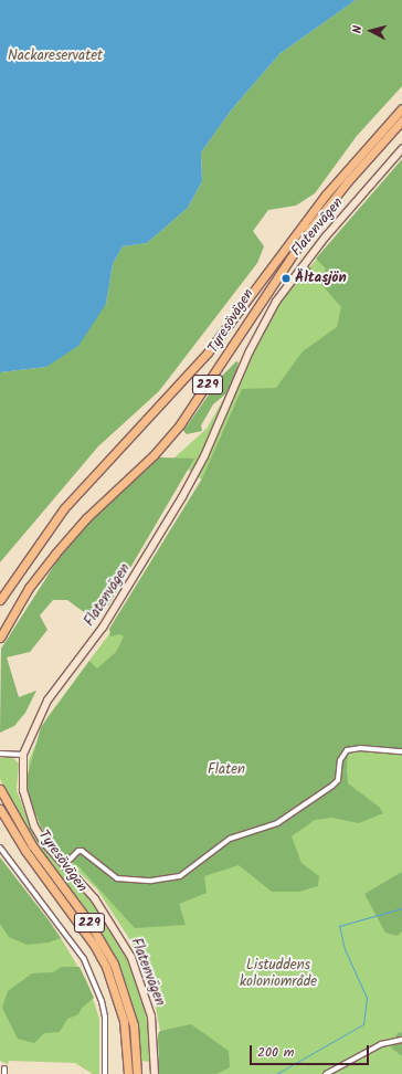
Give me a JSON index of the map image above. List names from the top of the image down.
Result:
{
  "streets": {
    "highway": ["Tyresövägen", "229"],
    "street": ["Flatenvägen"]
  },
  "parks": ["Nackareservatet", "Flaten", "Listuddens koloniområde"],
  "places": ["Ältasjön"],
  "scale_bar": "200 m",
  "north": "left"
}
